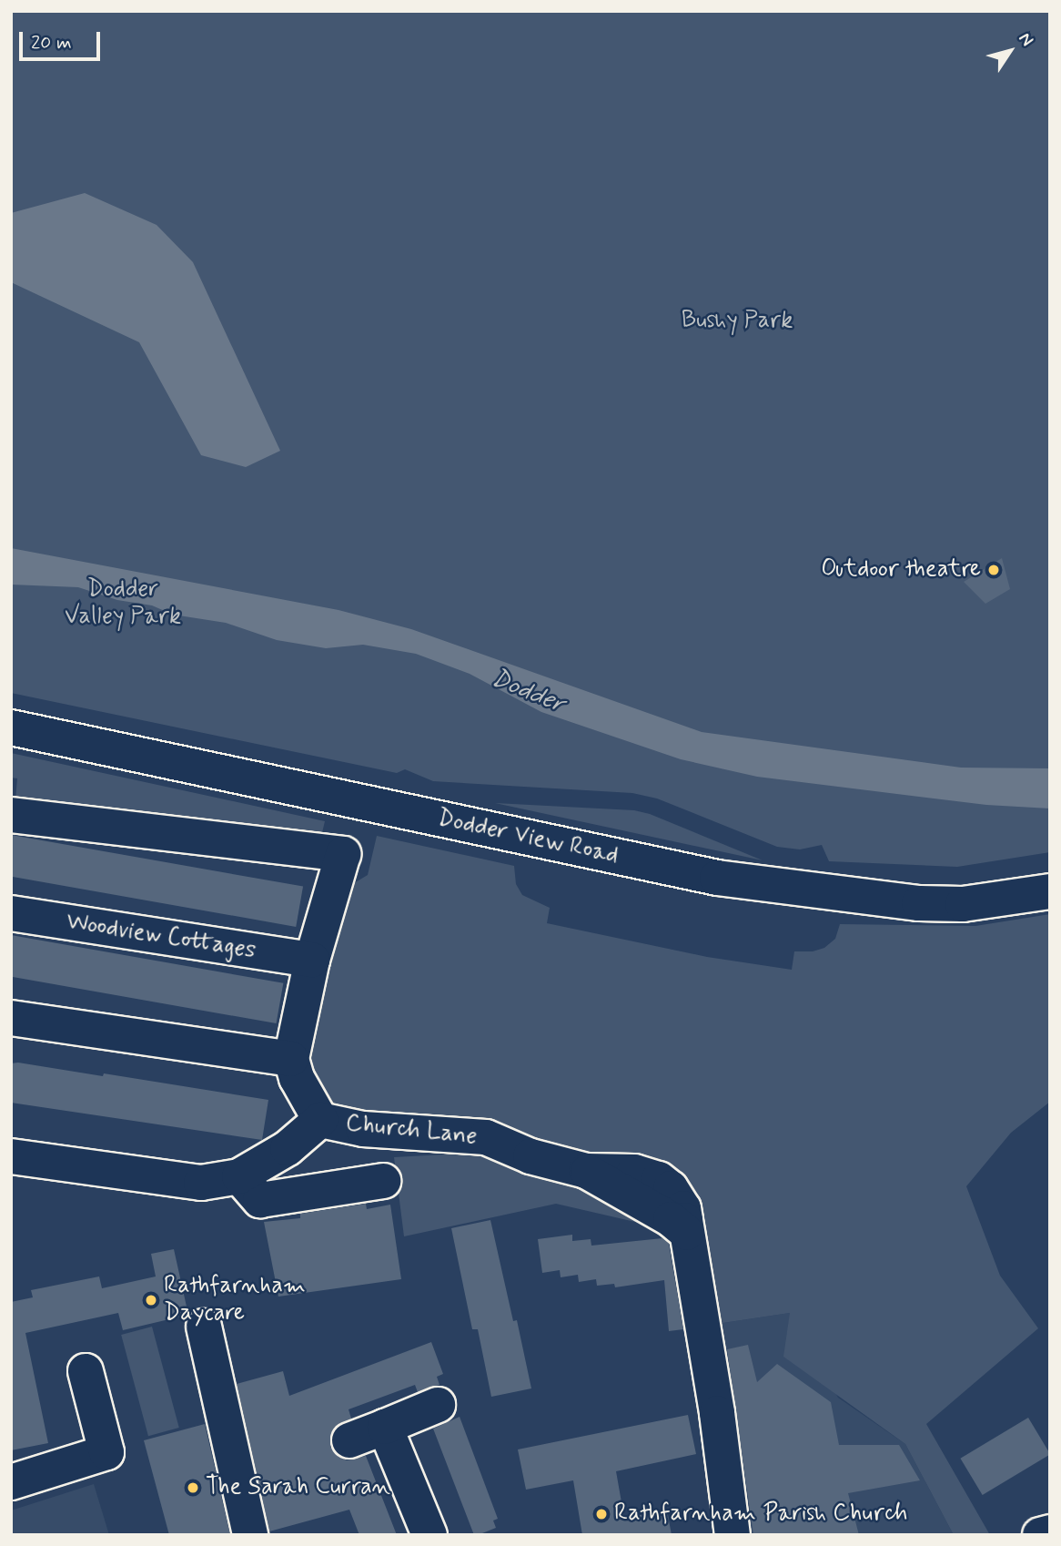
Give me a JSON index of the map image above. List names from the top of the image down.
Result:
{
  "streets": {
    "street": ["Dodder View Road", "Woodview Cottages", "Church Lane"]
  },
  "water": ["Dodder"],
  "parks": ["Bushy Park", "Dodder Valley Park"],
  "places": [
    "Outdoor theatre",
    "Rathfarnham Daycare",
    "The Sarah Curran",
    "Rathfarnham Parish Church"
  ],
  "scale_bar": "20 m",
  "north": "top right"
}
